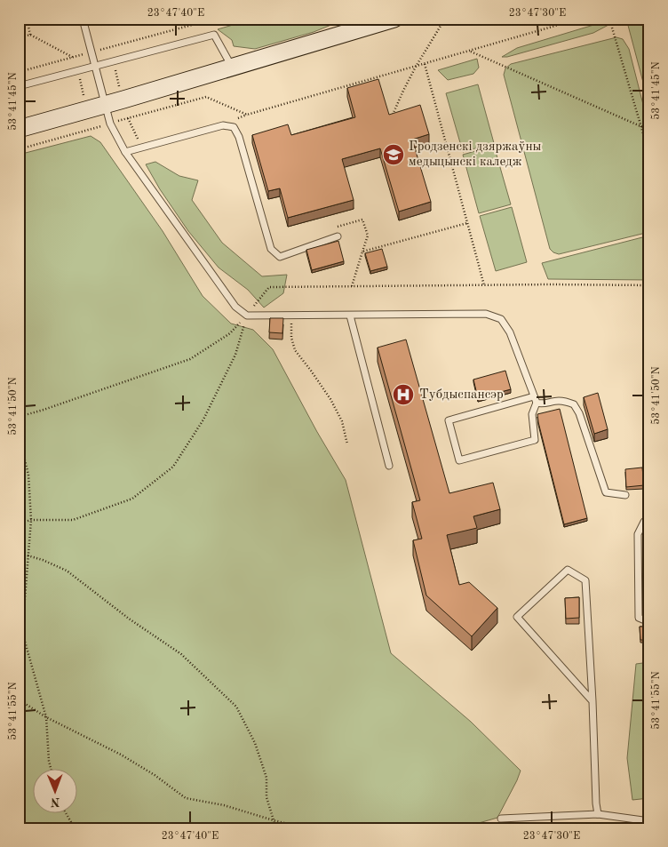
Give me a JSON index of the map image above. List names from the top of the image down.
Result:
{
  "places": {
    "school or university": ["Гродзенскі дзяржаўны медыцынскі каледж"],
    "hospital": ["Тубдыспансэр"]
  },
  "north": "bottom",
  "coordinates": [
    "23°47'40\"E",
    "23°47'30\"E",
    "53°41'45\"N",
    "53°41'50\"N",
    "53°41'55\"N"
  ]
}
